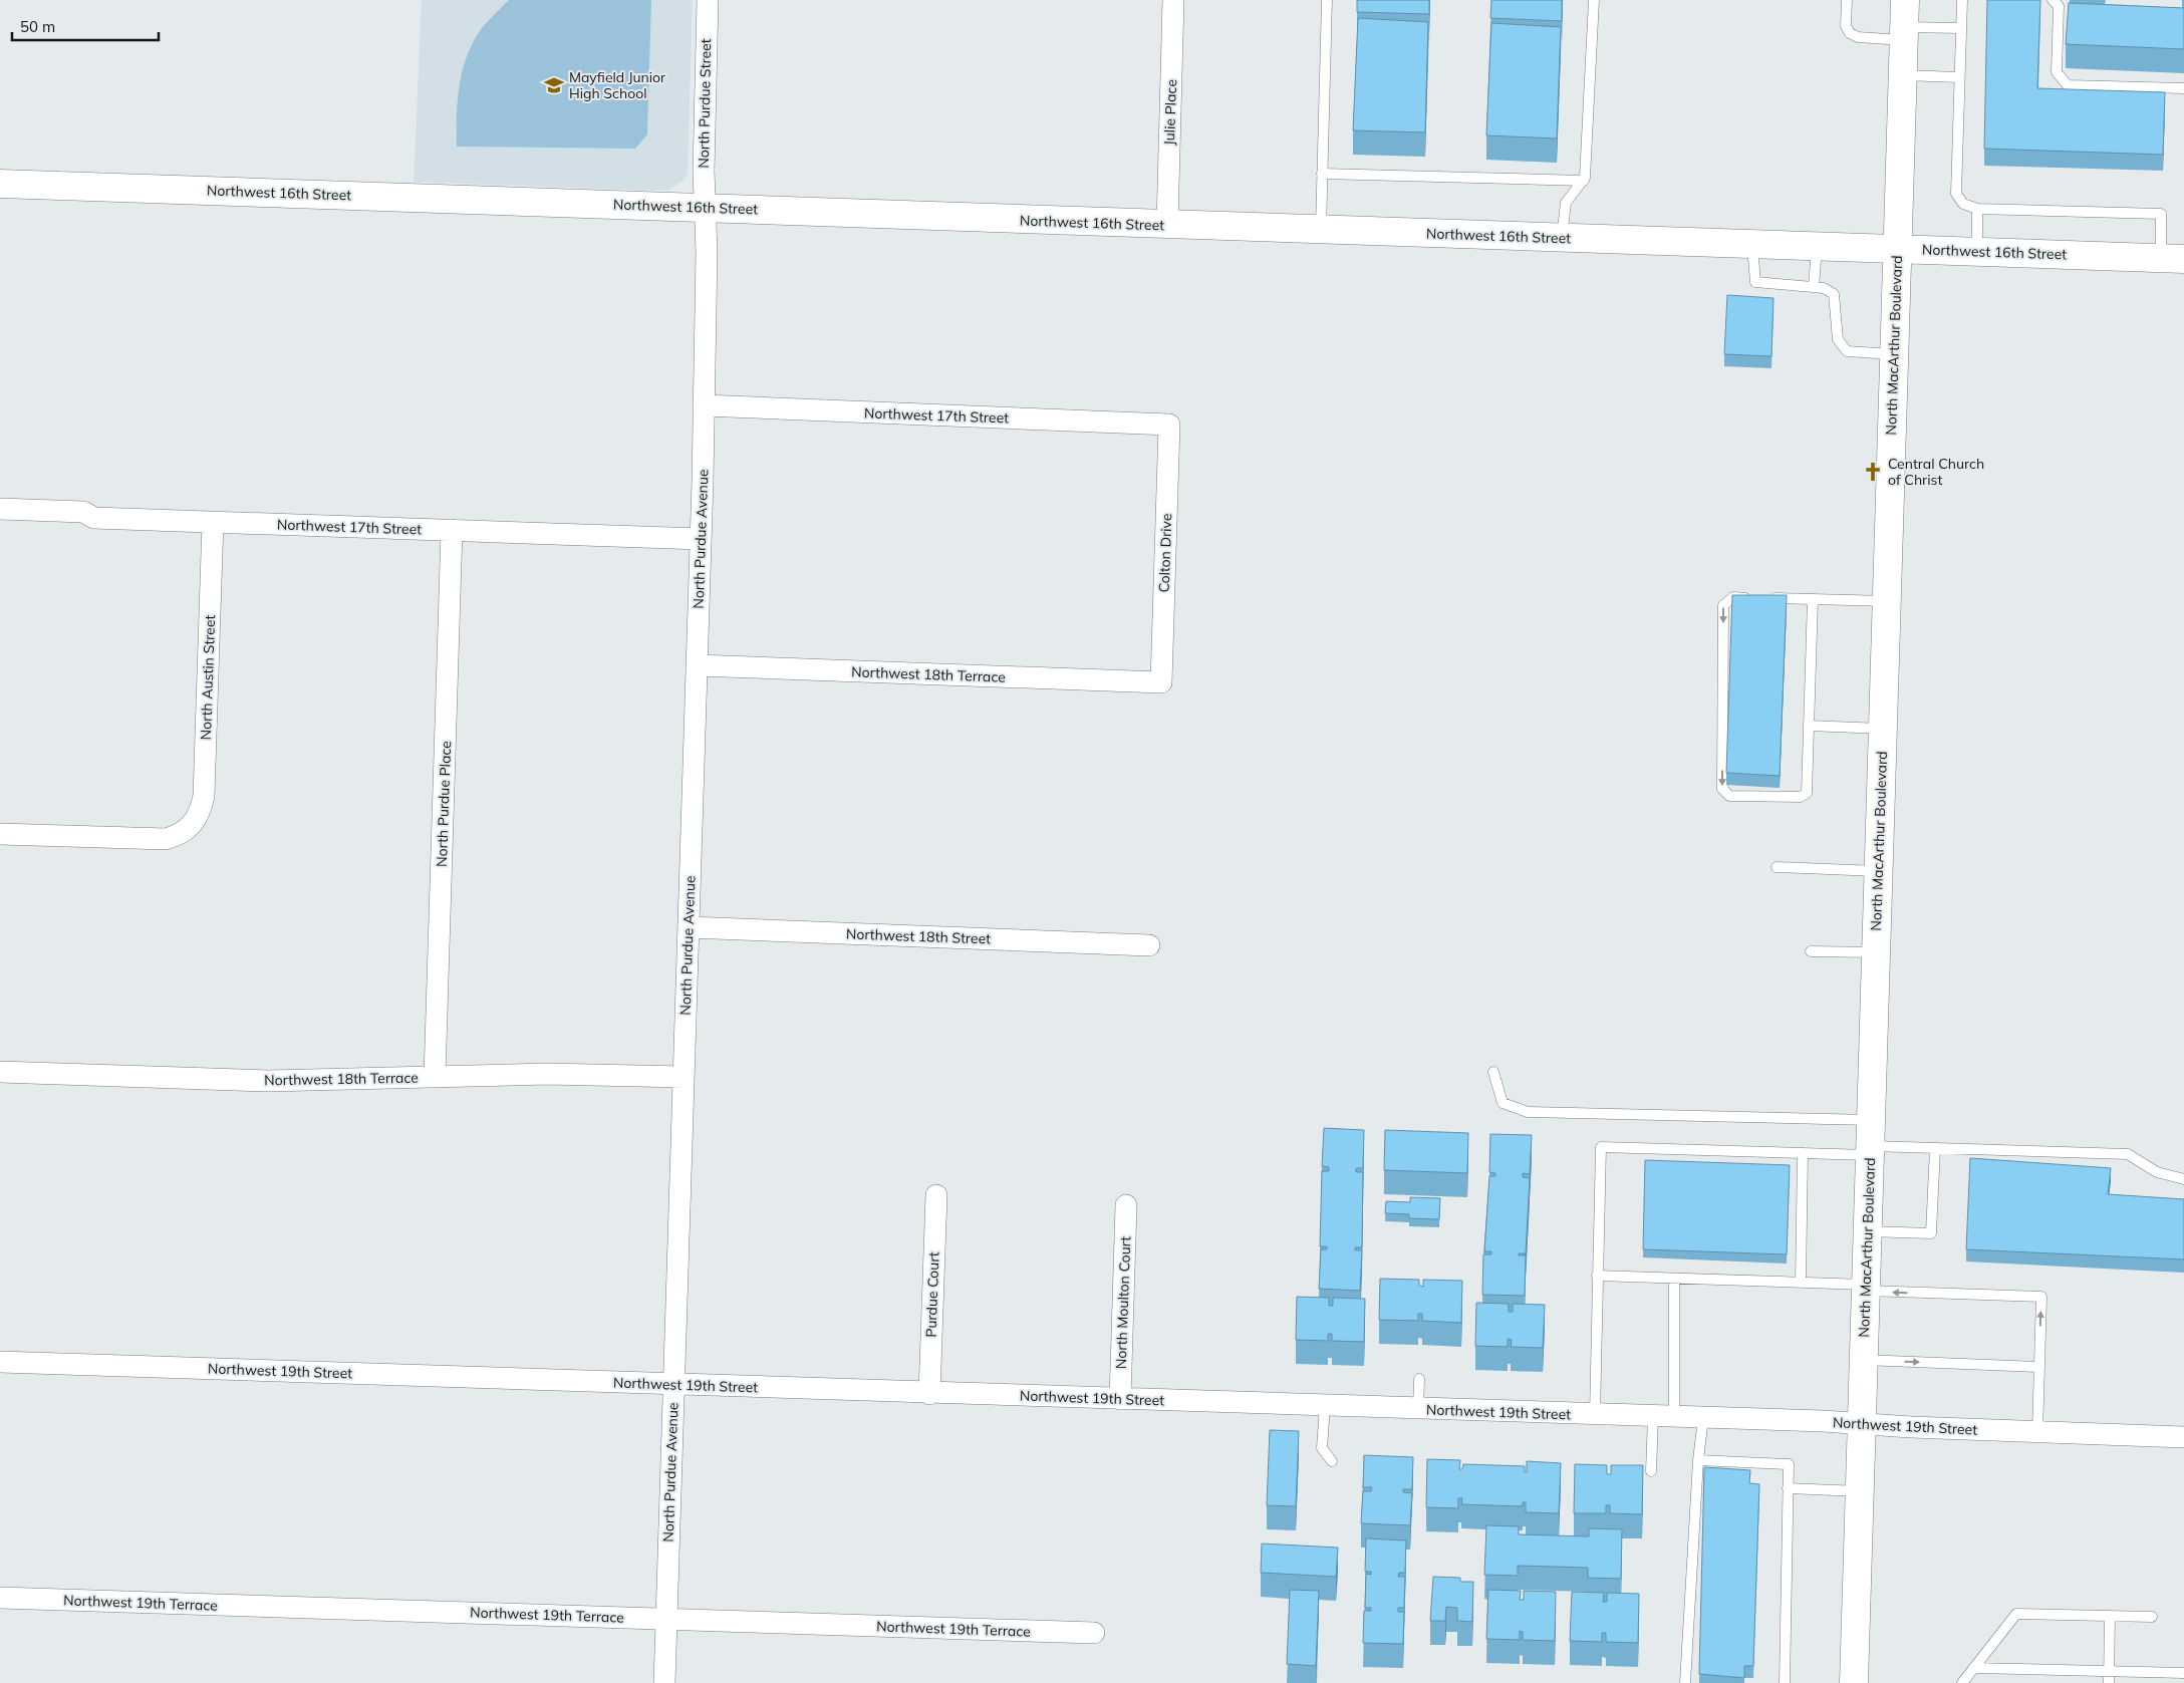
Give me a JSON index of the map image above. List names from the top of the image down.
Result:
{
  "streets": {
    "street": [
      "North Purdue Street",
      "Julie Place",
      "Northwest 16th Street",
      "North MacArthur Boulevard",
      "Northwest 17th Street",
      "North Purdue Avenue",
      "Colton Drive",
      "Northwest 18th Terrace",
      "North Austin Street",
      "North Purdue Place",
      "Northwest 18th Street",
      "Purdue Court",
      "North Moulton Court",
      "Northwest 19th Street",
      "Northwest 19th Terrace"
    ]
  },
  "crossings": [
    ["North Purdue Street", "Northwest 16th Street"],
    ["North Purdue Street", "North Purdue Avenue"],
    ["Julie Place", "Northwest 16th Street"],
    ["Northwest 16th Street", "North MacArthur Boulevard"],
    ["Northwest 16th Street", "North Purdue Avenue"],
    ["North MacArthur Boulevard", "Northwest 19th Street"],
    ["Northwest 17th Street", "North Purdue Avenue"],
    ["Northwest 17th Street", "Colton Drive"],
    ["Northwest 17th Street", "North Austin Street"],
    ["Northwest 17th Street", "North Purdue Place"],
    ["North Purdue Avenue", "Northwest 18th Terrace"],
    ["North Purdue Avenue", "Northwest 18th Street"],
    ["North Purdue Avenue", "Northwest 19th Street"],
    ["North Purdue Avenue", "Northwest 19th Terrace"],
    ["Colton Drive", "Northwest 18th Terrace"],
    ["Northwest 18th Terrace", "North Purdue Place"],
    ["Purdue Court", "Northwest 19th Street"],
    ["North Moulton Court", "Northwest 19th Street"]
  ],
  "places": {
    "school or university": ["Mayfield Junior High School"],
    "church": ["Central Church of Christ"]
  },
  "scale_bar": "50 m"
}
